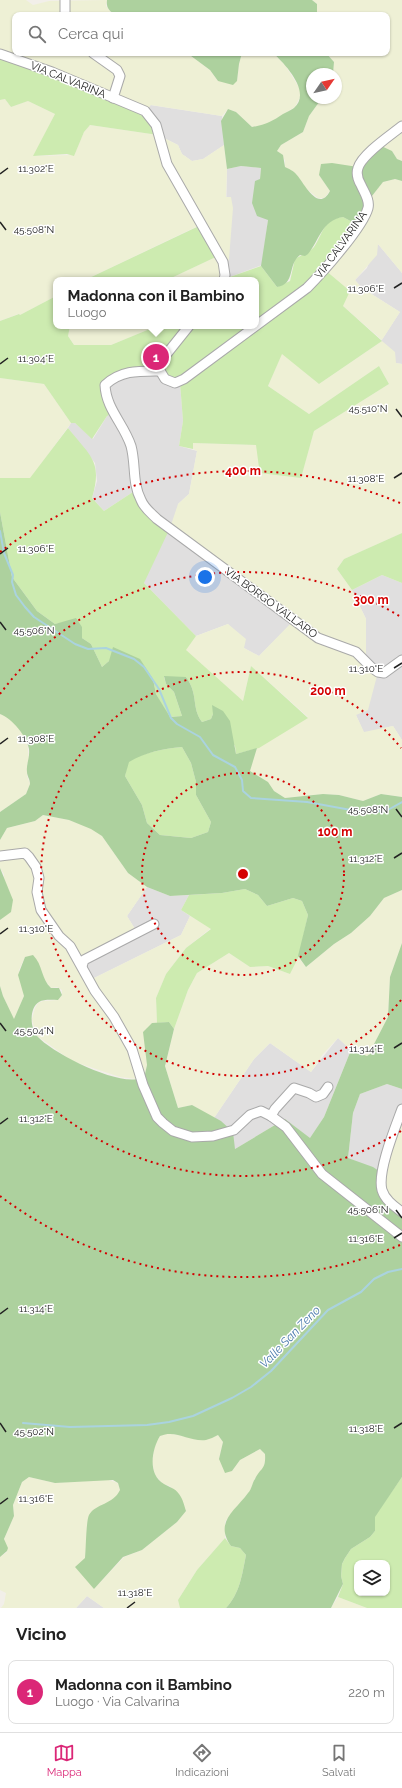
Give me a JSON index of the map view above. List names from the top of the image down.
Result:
{
  "streets": {
    "street": ["VIA CALVARINA", "VIA BORGO VALLARO"]
  },
  "crossings": [
    ["VIA CALVARINA", "VIA BORGO VALLARO"]
  ],
  "water": ["Valle San Zeno"],
  "north": "top right",
  "page": {
    "search": "Cerca qui",
    "popup": ["Madonna con il Bambino", "Luogo"],
    "pins": "1",
    "heading": "Vicino",
    "list": [
      {
        "mark": "1",
        "name": "Madonna con il Bambino",
        "note": "Luogo · Via Calvarina",
        "value": "220 m"
      }
    ],
    "nav": ["Mappa", "Indicazioni", "Salvati"]
  },
  "coordinates": [
    "11.302°E",
    "45.508°N",
    "11.306°E",
    "11.304°E",
    "45.510°N",
    "11.308°E",
    "45.506°N",
    "11.310°E",
    "11.312°E",
    "45.504°N",
    "11.314°E",
    "11.316°E",
    "11.318°E",
    "45.502°N"
  ],
  "rings": [
    "400 m",
    "300 m",
    "200 m",
    "100 m"
  ]
}
